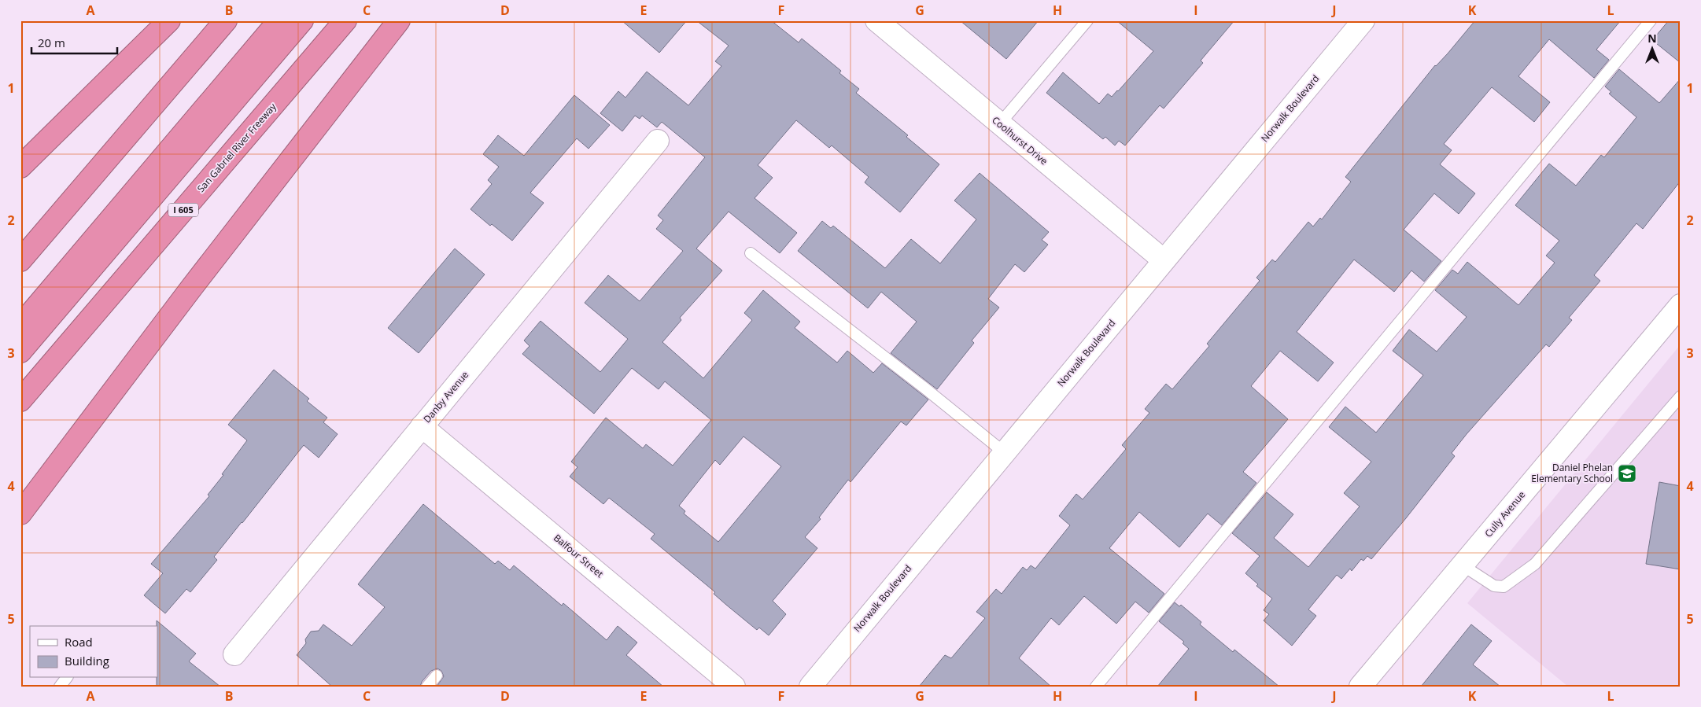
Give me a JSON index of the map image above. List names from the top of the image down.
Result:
{
  "streets": {
    "highway": ["San Gabriel River Freeway", "I 605"],
    "street": [
      "Norwalk Boulevard",
      "Coolhurst Drive",
      "Danby Avenue",
      "Cully Avenue",
      "Balfour Street"
    ]
  },
  "crossings": [
    ["Norwalk Boulevard", "Coolhurst Drive"],
    ["Danby Avenue", "Balfour Street"]
  ],
  "places": {
    "school or university": ["Daniel Phelan Elementary School"]
  },
  "legend": ["Road", "Building"],
  "scale_bar": "20 m",
  "north": "top",
  "grid": {
    "columns": [
      "A",
      "B",
      "C",
      "D",
      "E",
      "F",
      "G",
      "H",
      "I",
      "J",
      "K",
      "L"
    ],
    "rows": [
      "1",
      "2",
      "3",
      "4",
      "5"
    ]
  }
}
